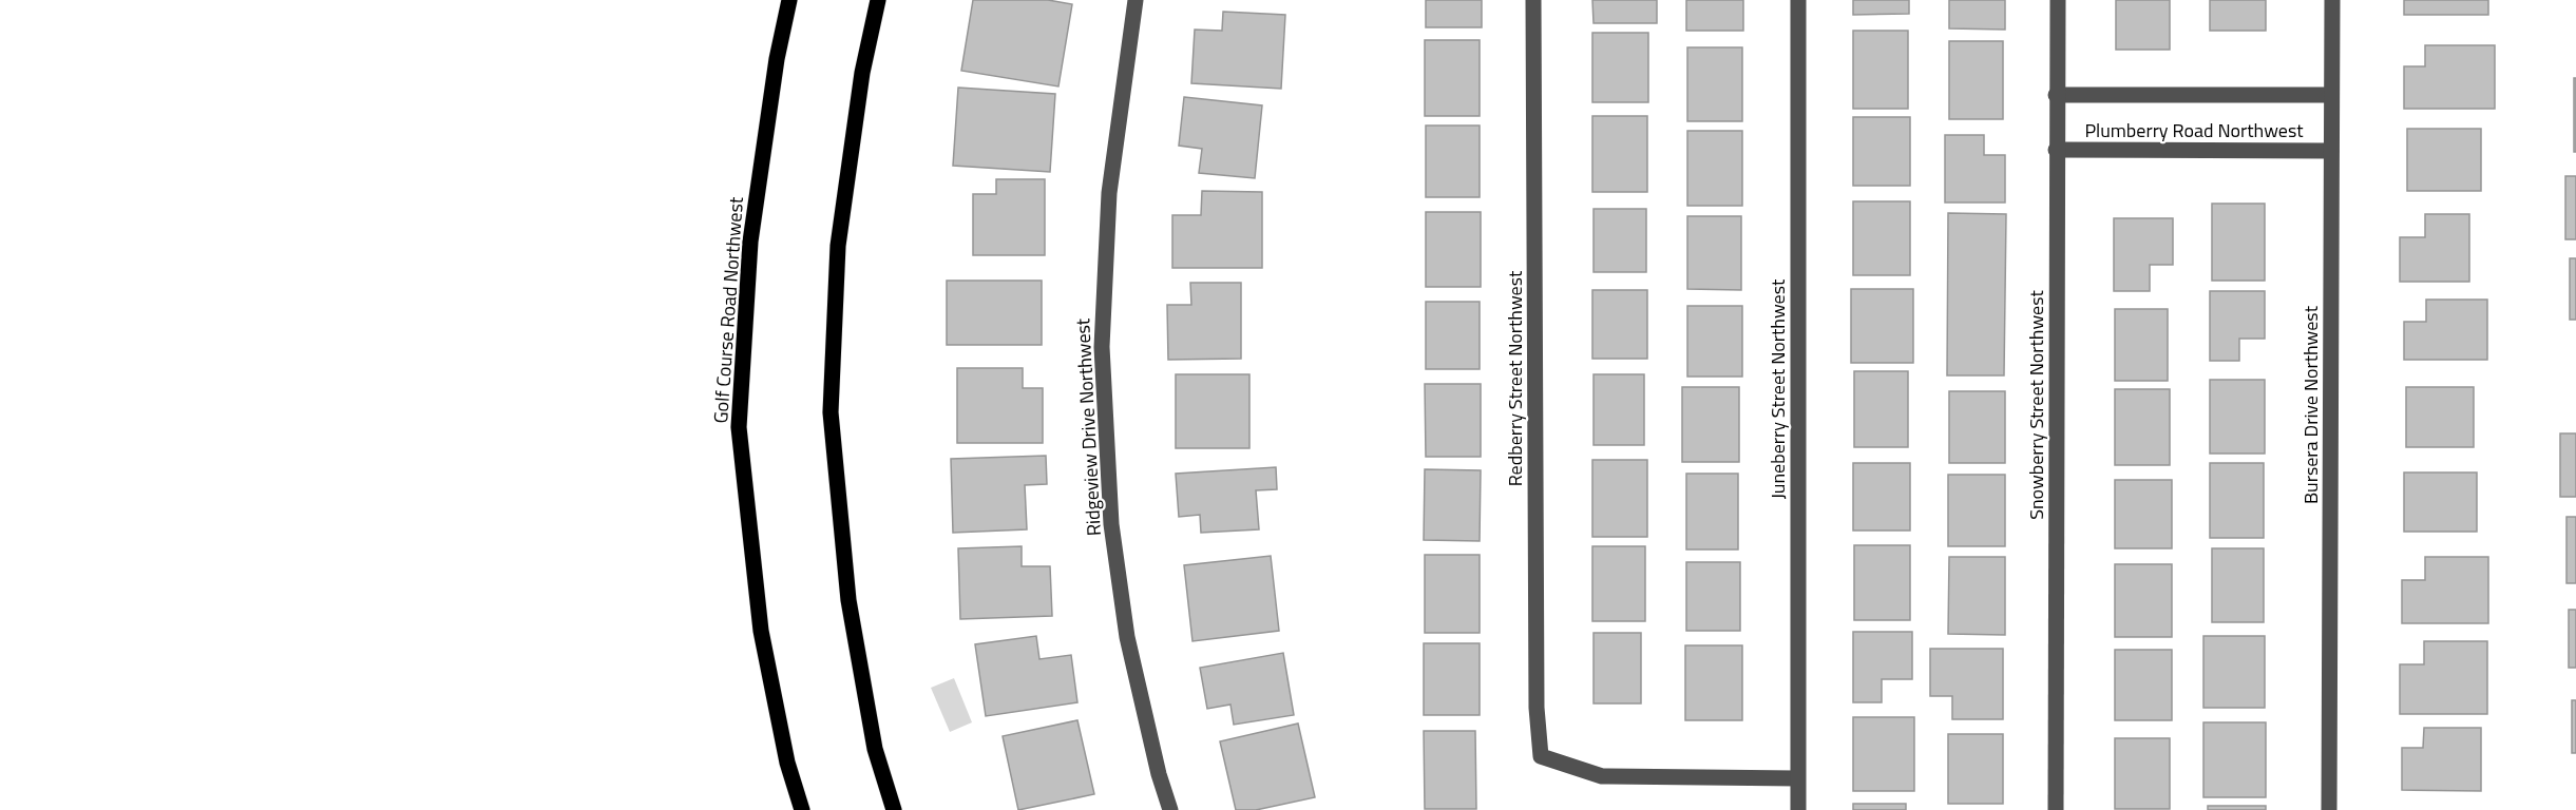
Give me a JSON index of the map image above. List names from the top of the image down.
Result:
{
  "streets": {
    "main road": ["Golf Course Road Northwest"],
    "street": [
      "Plumberry Road Northwest",
      "Redberry Street Northwest",
      "Juneberry Street Northwest",
      "Snowberry Street Northwest",
      "Bursera Drive Northwest",
      "Ridgeview Drive Northwest"
    ]
  },
  "crossings": [
    ["Plumberry Road Northwest", "Snowberry Street Northwest"],
    ["Plumberry Road Northwest", "Bursera Drive Northwest"],
    ["Redberry Street Northwest", "Juneberry Street Northwest"]
  ]
}
